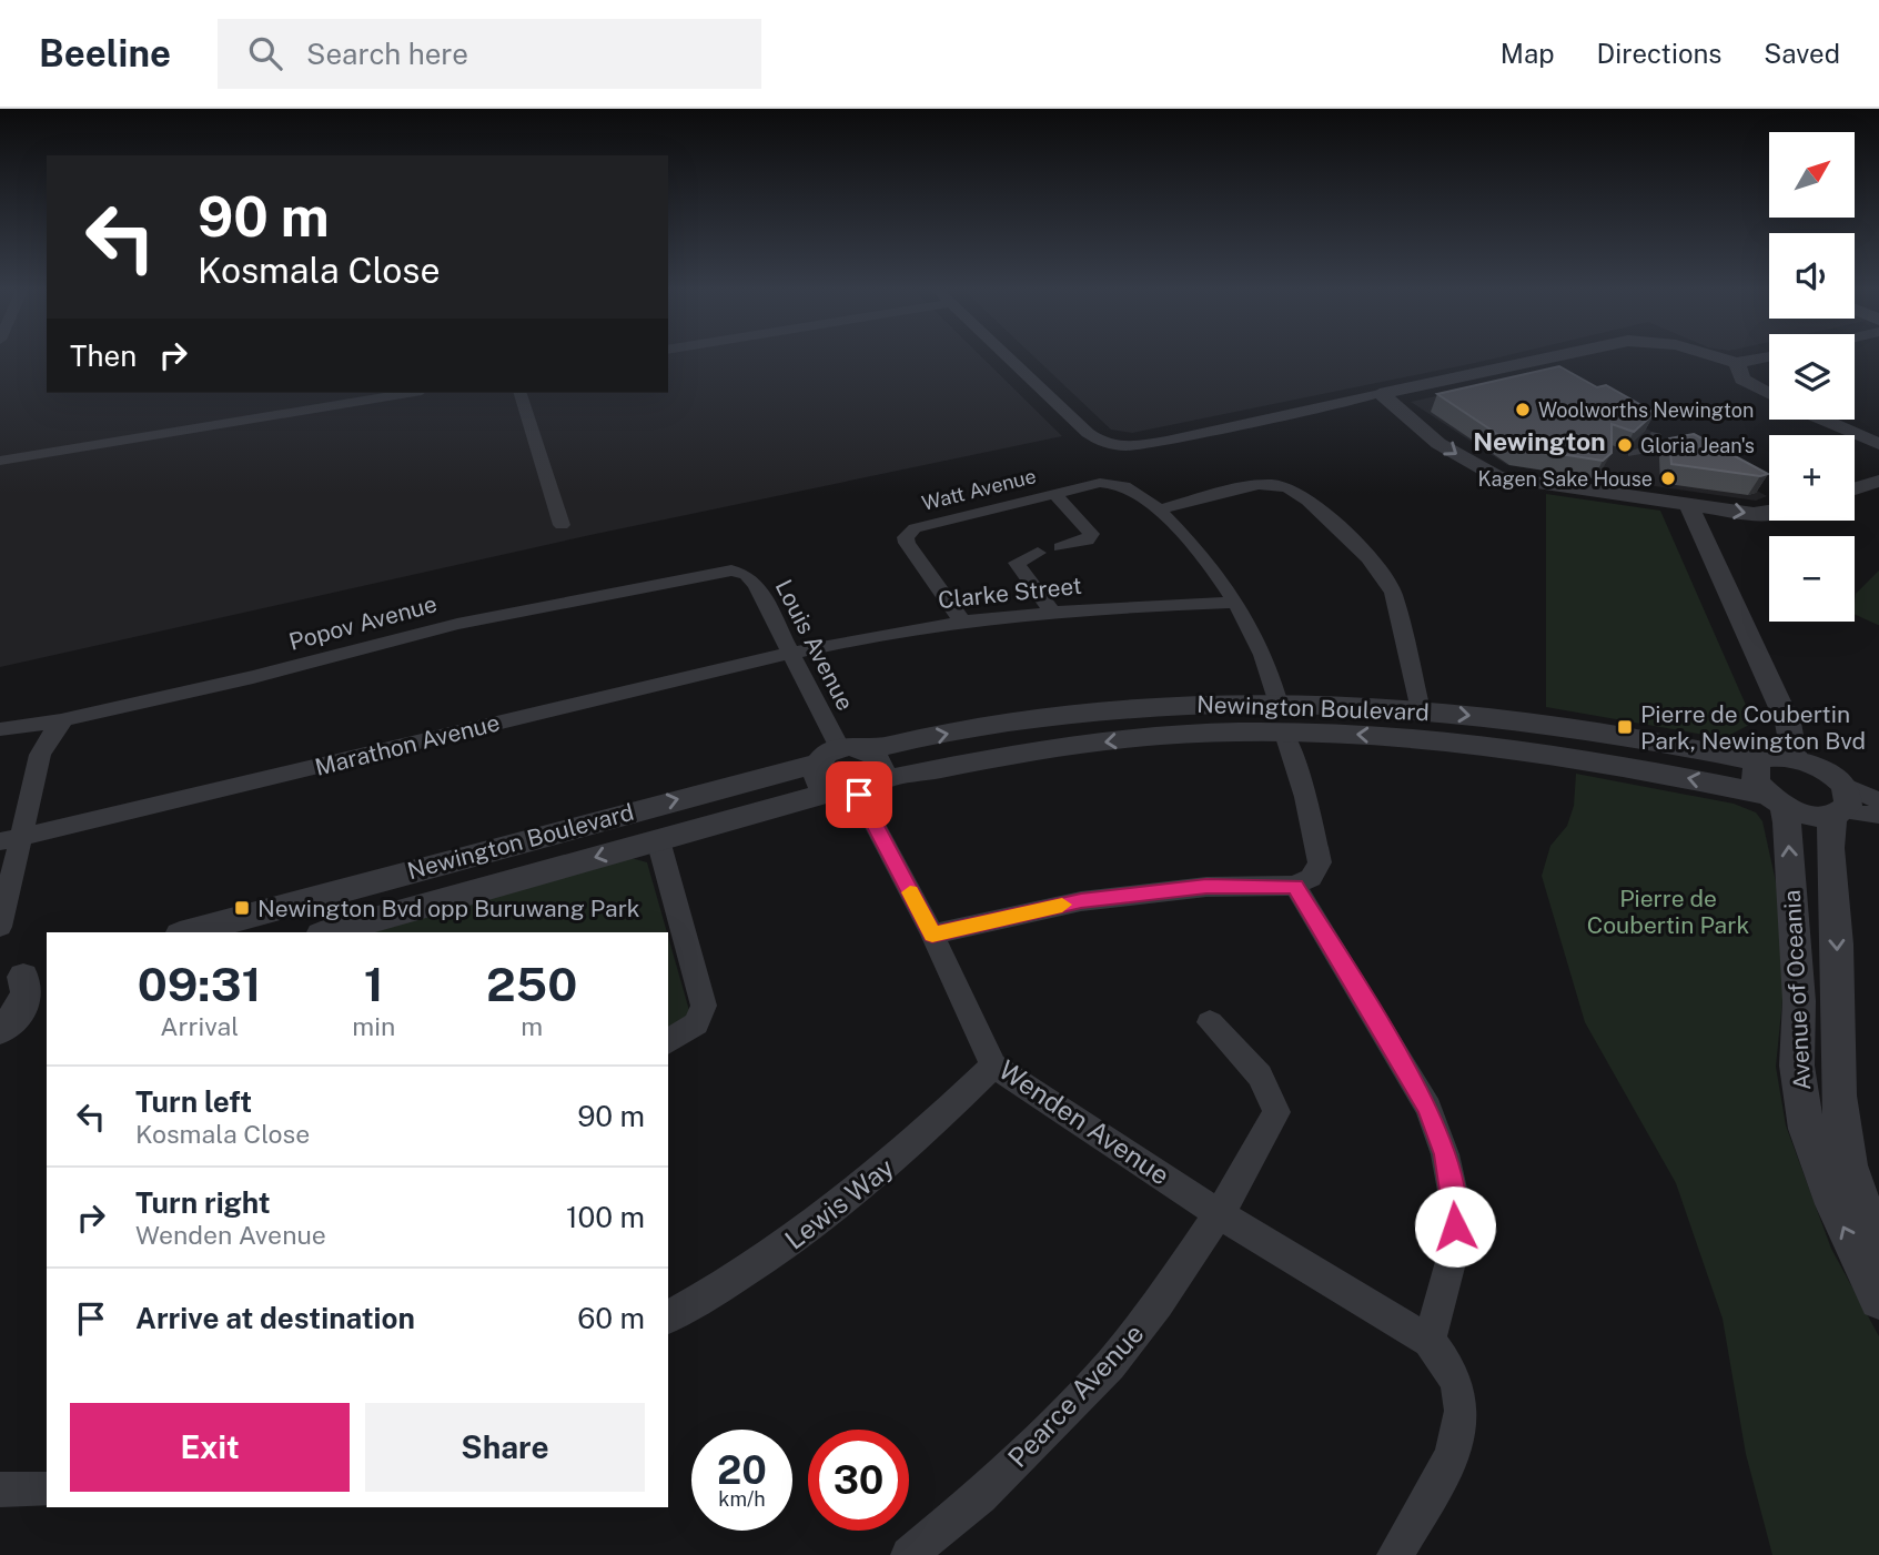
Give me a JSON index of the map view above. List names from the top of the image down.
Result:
{
  "streets": {
    "street": [
      "Watt Avenue",
      "Clarke Street",
      "Popov Avenue",
      "Louis Avenue",
      "Newington Boulevard",
      "Marathon Avenue",
      "Avenue of Oceania",
      "Wenden Avenue",
      "Lewis Way",
      "Pearce Avenue"
    ]
  },
  "crossings": [
    ["Watt Avenue", "Clarke Street"],
    ["Clarke Street", "Louis Avenue"],
    ["Clarke Street", "Marathon Avenue"],
    ["Popov Avenue", "Louis Avenue"],
    ["Louis Avenue", "Newington Boulevard"],
    ["Louis Avenue", "Marathon Avenue"],
    ["Newington Boulevard", "Avenue of Oceania"],
    ["Newington Boulevard", "Wenden Avenue"],
    ["Wenden Avenue", "Lewis Way"],
    ["Wenden Avenue", "Pearce Avenue"]
  ],
  "districts": ["Newington"],
  "parks": ["Pierre de Coubertin Park"],
  "places": {
    "other": ["Woolworths Newington", "Gloria Jean's", "Kagen Sake House"],
    "transit": ["Pierre de Coubertin Park, Newington Bvd", "Newington Bvd opp Buruwang Park"]
  },
  "north": "top right",
  "page": {
    "header": "Beeline",
    "search": "Search here",
    "nav": ["Map", "Directions", "Saved"],
    "map_buttons": ["+", "−"],
    "turn": ["90 m", "Kosmala Close"],
    "then": "Then",
    "eta": [
      "09:31",
      "Arrival",
      "1",
      "min",
      "250",
      "m"
    ],
    "list": [
      {
        "name": "Turn left",
        "note": "Kosmala Close",
        "value": "90 m"
      },
      {
        "name": "Turn right",
        "note": "Wenden Avenue",
        "value": "100 m"
      },
      {
        "name": "Arrive at destination",
        "value": "60 m"
      }
    ],
    "buttons": ["Exit", "Share"],
    "speed": "20 km/h",
    "limit": "30"
  }
}
